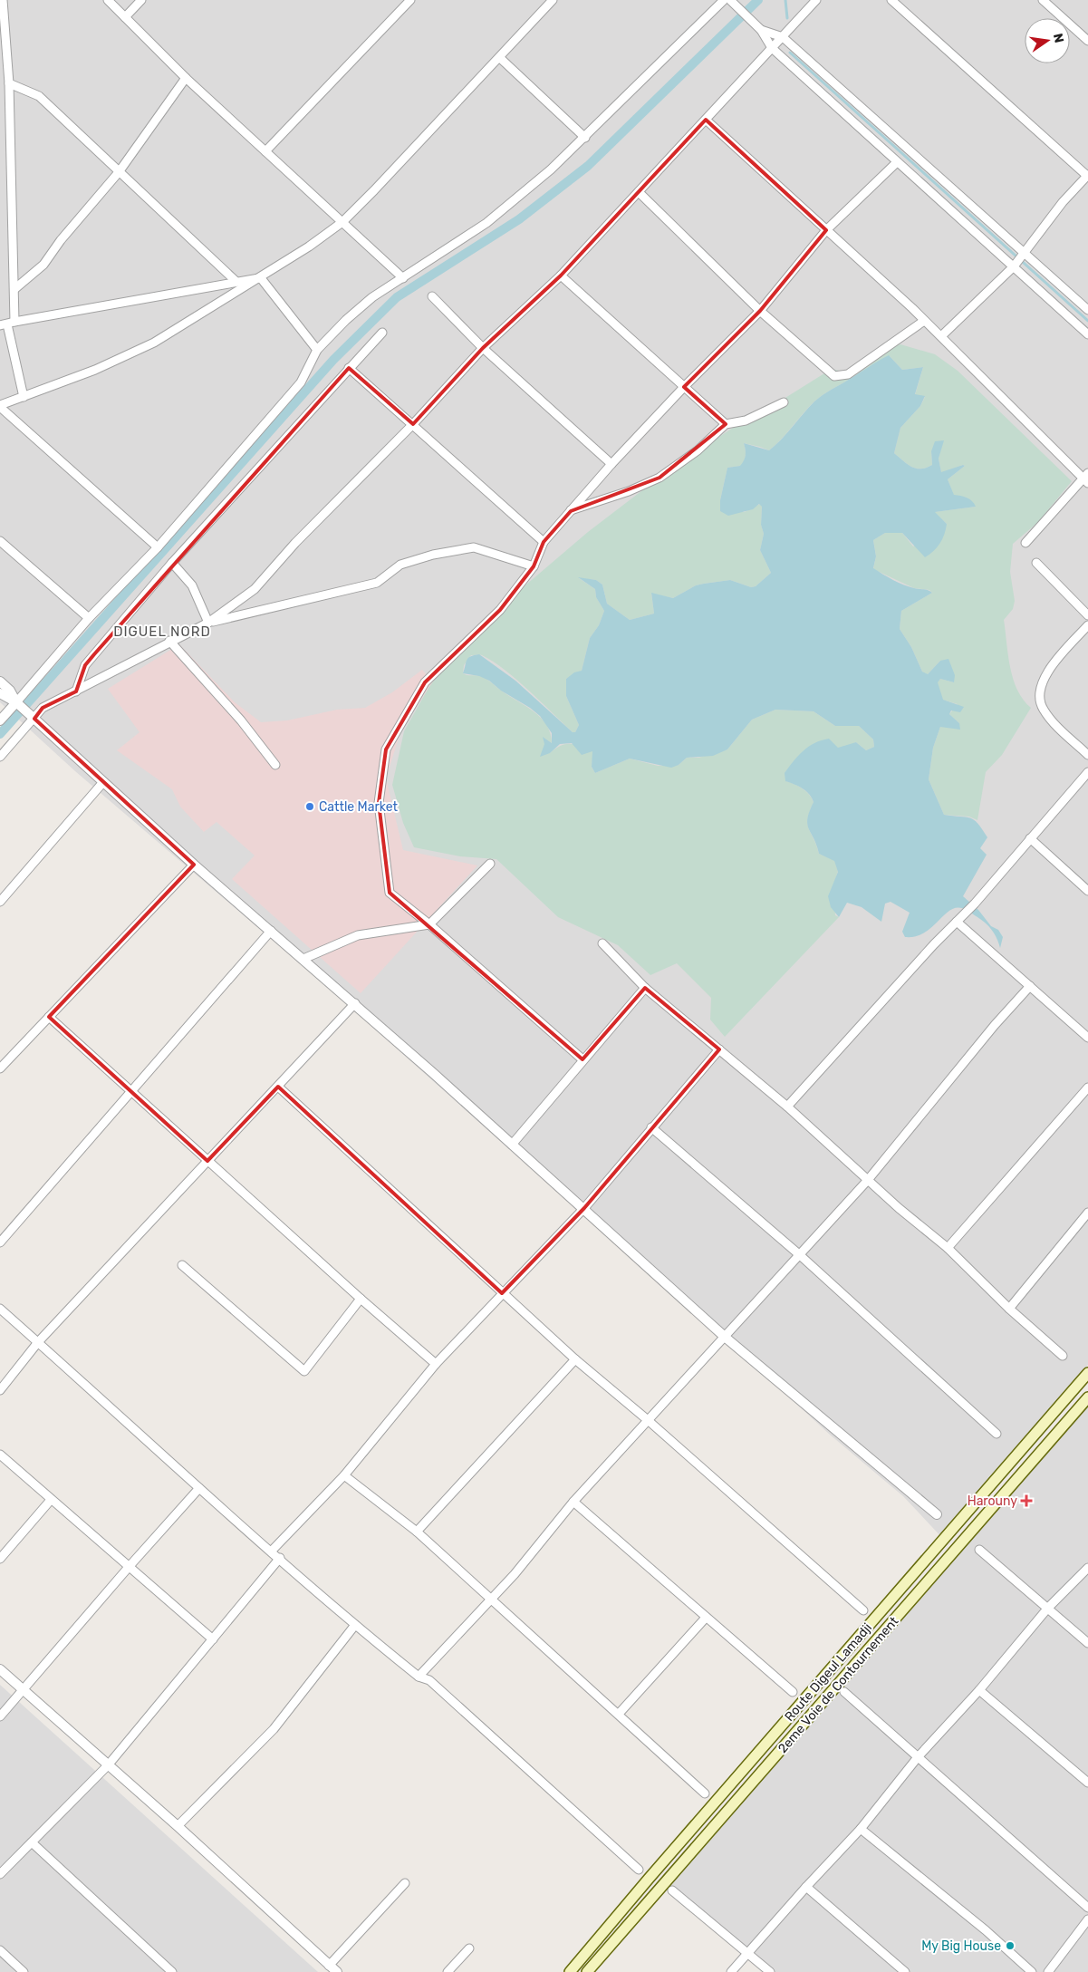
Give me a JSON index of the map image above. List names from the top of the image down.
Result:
{
  "streets": {
    "main road": ["Route Digeul Lamadji", "2eme Voie de Contournement"]
  },
  "districts": ["DIGUEL NORD"],
  "places": {
    "other": ["Cattle Market", "My Big House"],
    "health": ["Harouny"]
  },
  "north": "right"
}
